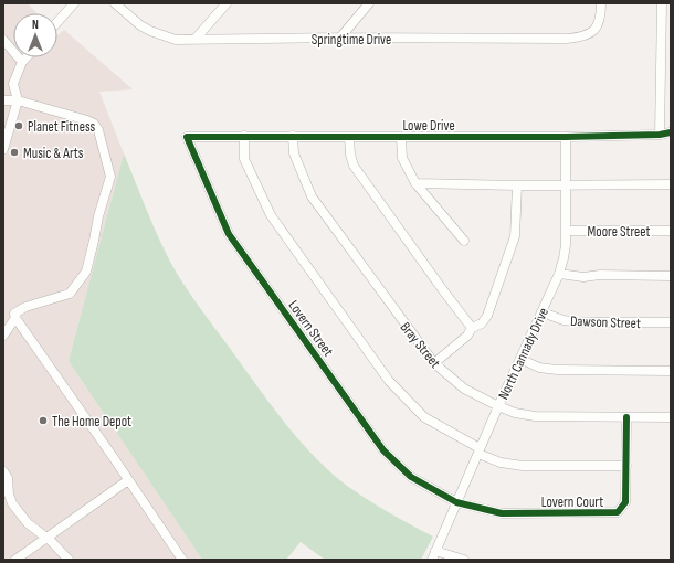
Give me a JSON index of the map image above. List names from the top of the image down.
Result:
{
  "streets": {
    "street": [
      "Springtime Drive",
      "Lowe Drive",
      "Moore Street",
      "Dawson Street",
      "Lovern Street",
      "Bray Street",
      "North Cannady Drive",
      "Lovern Court"
    ]
  },
  "crossings": [
    ["Lowe Drive", "Lovern Street"],
    ["Lowe Drive", "Bray Street"],
    ["Lowe Drive", "North Cannady Drive"],
    ["Moore Street", "North Cannady Drive"],
    ["Dawson Street", "North Cannady Drive"],
    ["Lovern Street", "North Cannady Drive"],
    ["Lovern Street", "Lovern Court"],
    ["Bray Street", "North Cannady Drive"],
    ["Bray Street", "Lovern Court"],
    ["North Cannady Drive", "Lovern Court"]
  ],
  "places": ["Planet Fitness", "Music & Arts", "The Home Depot"],
  "north": "top"
}
